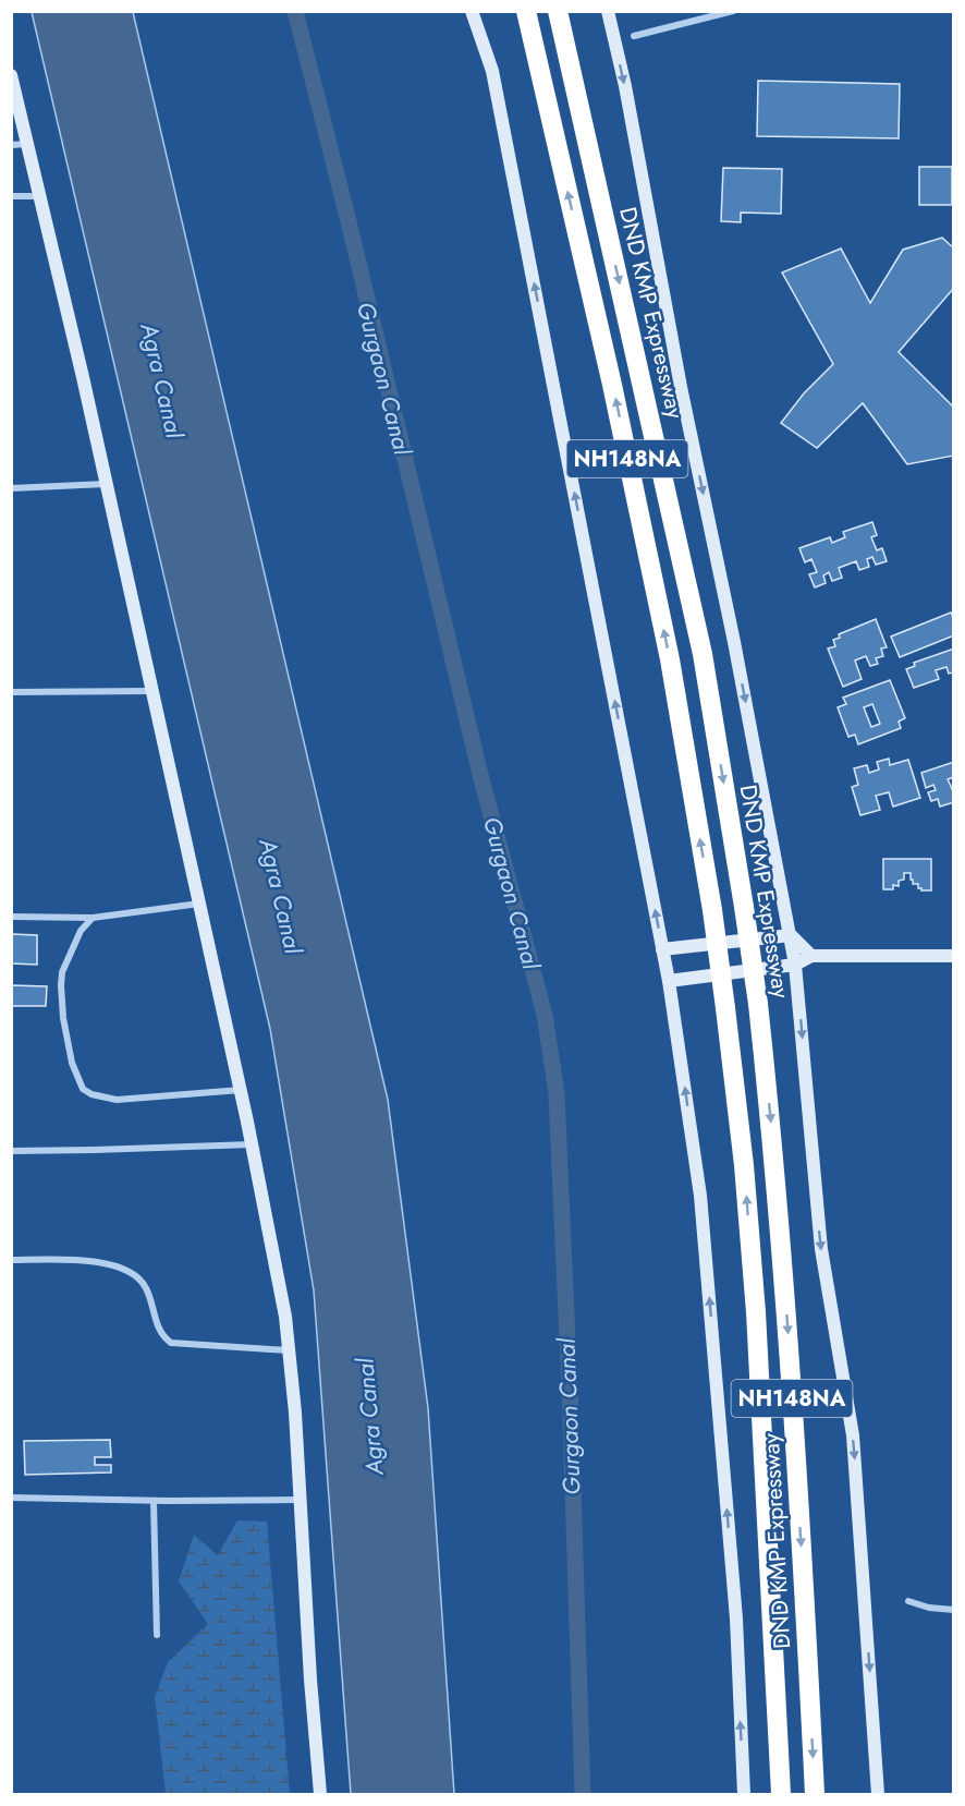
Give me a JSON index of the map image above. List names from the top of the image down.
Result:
{
  "streets": {
    "highway": ["DND KMP Expressway", "NH148NA"]
  },
  "water": ["Gurgaon Canal", "Agra Canal"]
}
